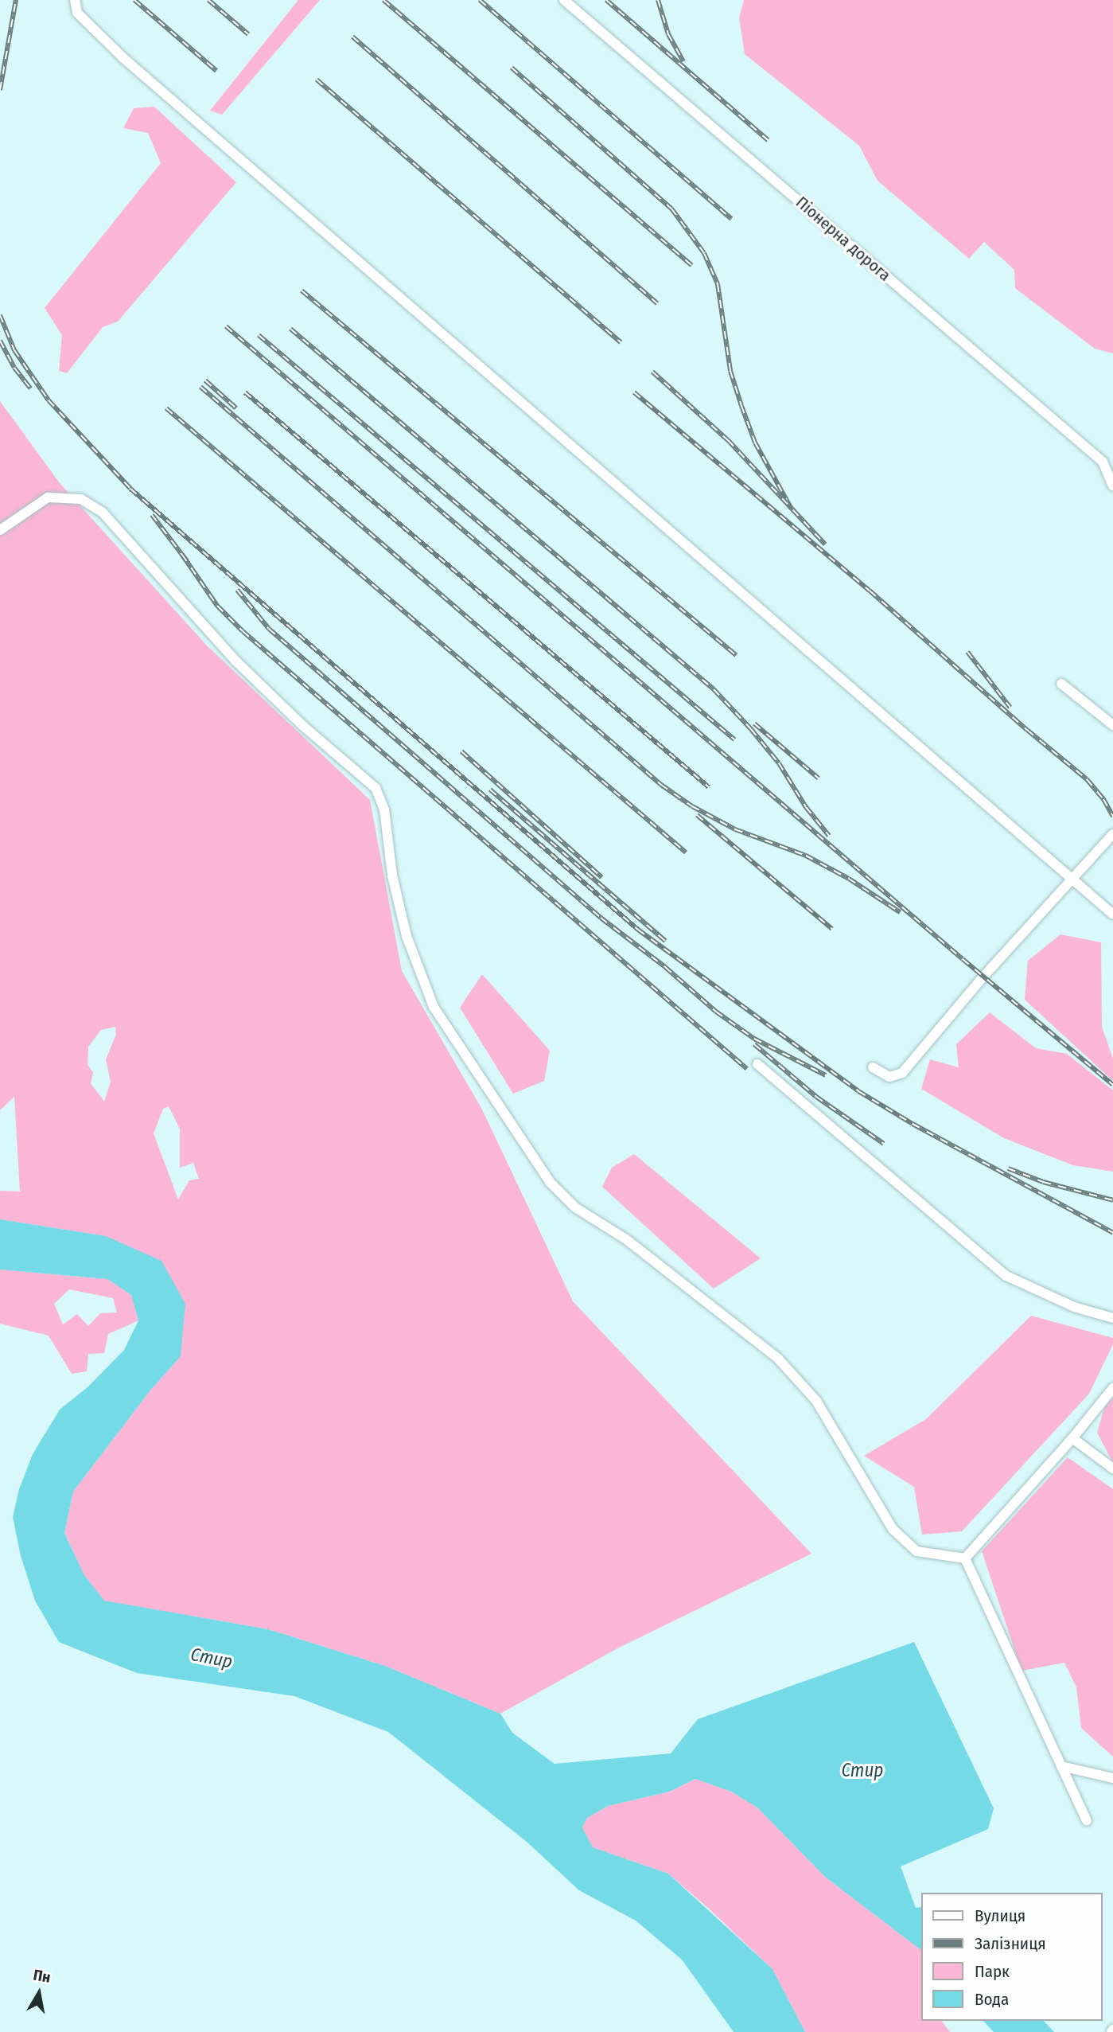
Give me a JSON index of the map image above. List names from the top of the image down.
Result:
{
  "streets": {
    "street": ["Піонерна дорога"]
  },
  "water": ["Стир"],
  "legend": [
    "Вулиця",
    "Залізниця",
    "Парк",
    "Вода"
  ],
  "north": "top"
}
